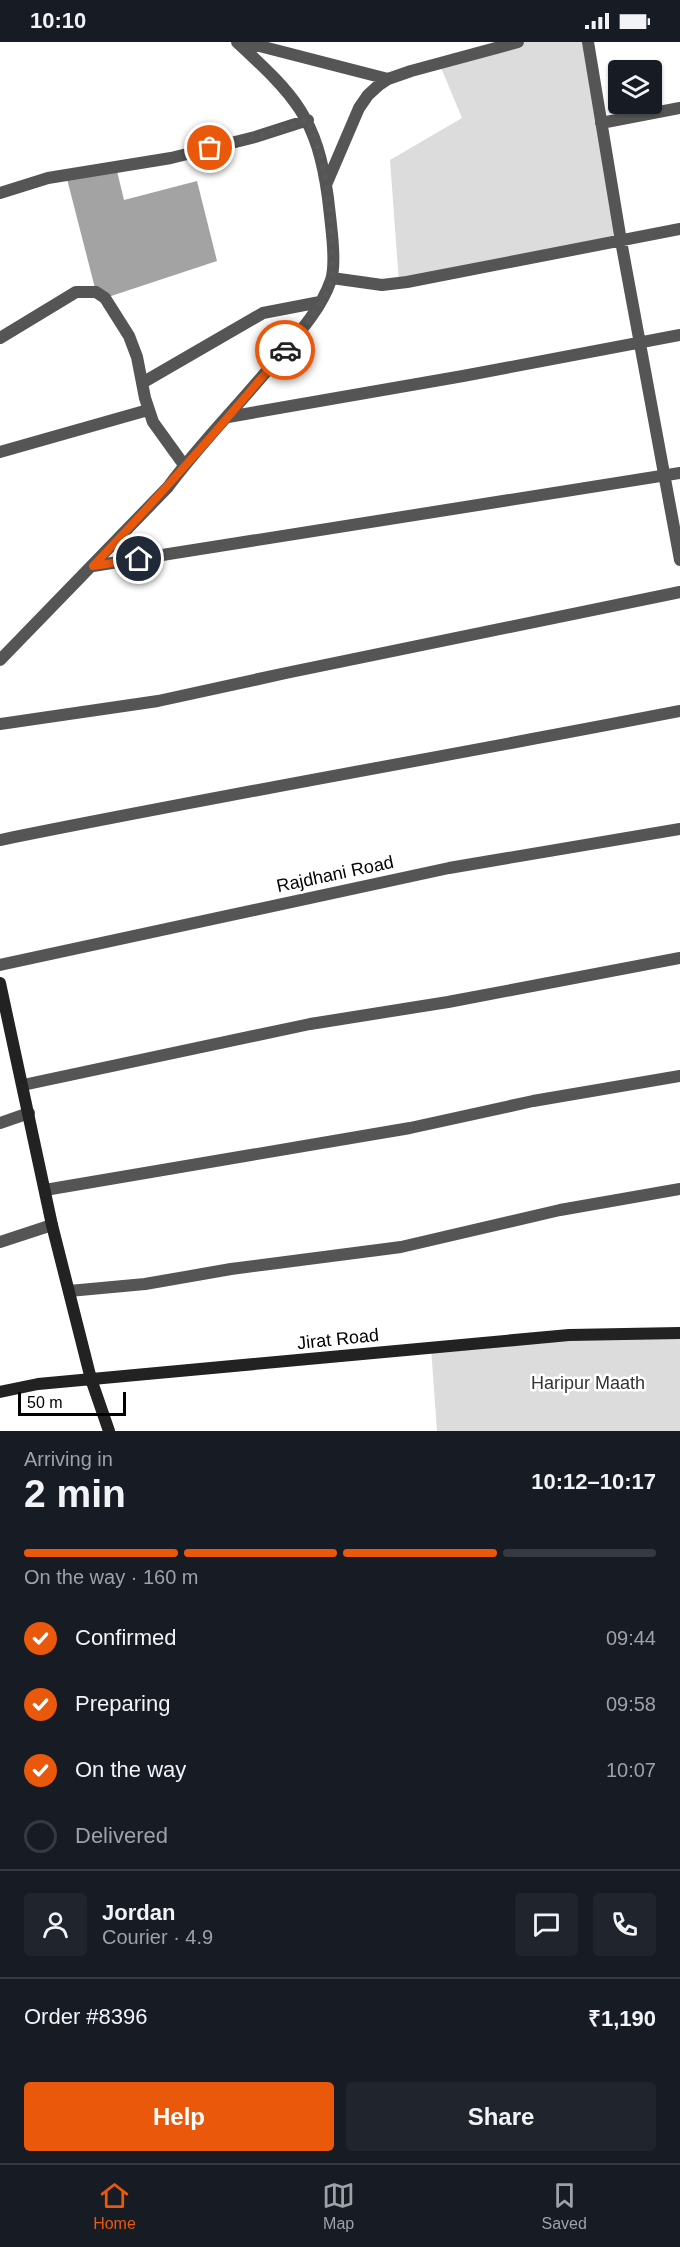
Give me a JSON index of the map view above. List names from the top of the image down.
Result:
{
  "streets": {
    "main road": ["Jirat Road"],
    "street": ["Rajdhani Road"]
  },
  "parks": ["Haripur Maath"],
  "scale_bar": "50 m",
  "page": {
    "status": "10:10",
    "scale": "50 m",
    "heading": ["2 min", "Arriving in", "10:12–10:17"],
    "panel": [
      "Jordan",
      "Courier · 4.9",
      "Order #8396",
      "₹1,190"
    ],
    "bar": "On the way · 160 m",
    "list": [
      ["Confirmed", "09:44"],
      ["Preparing", "09:58"],
      ["On the way", "10:07"],
      "Delivered"
    ],
    "buttons": ["Help", "Share"],
    "tabs": ["Home", "Map", "Saved"]
  }
}
